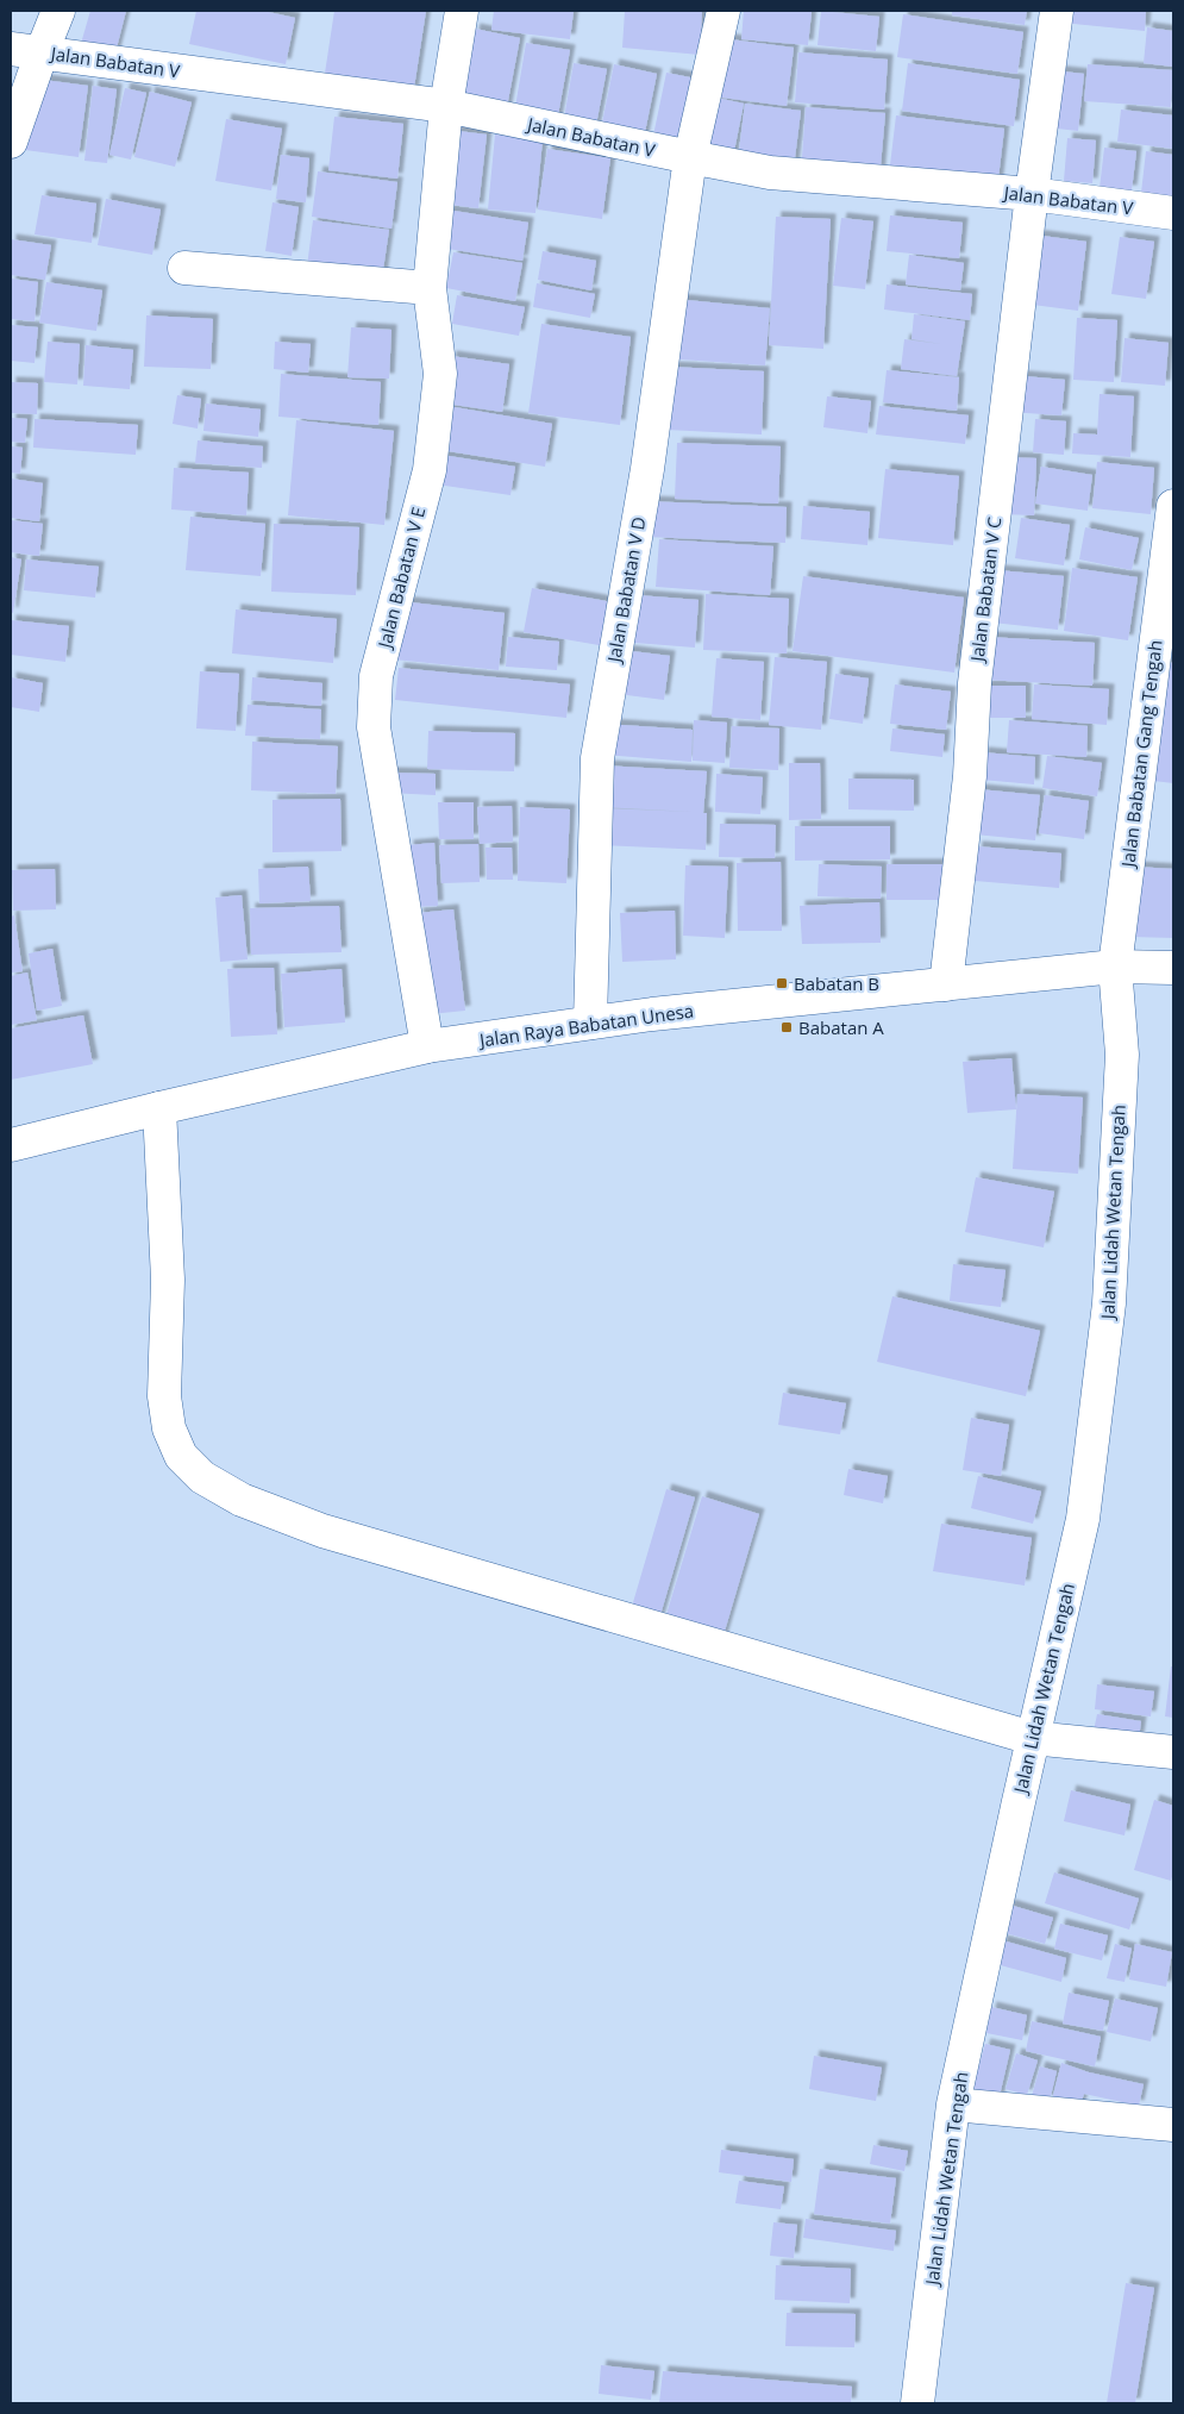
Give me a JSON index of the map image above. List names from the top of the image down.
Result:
{
  "streets": {
    "street": [
      "Jalan Babatan V",
      "Jalan Babatan V E",
      "Jalan Babatan V D",
      "Jalan Babatan V C",
      "Jalan Babatan Gang Tengah",
      "Jalan Raya Babatan Unesa",
      "Jalan Lidah Wetan Tengah"
    ]
  },
  "crossings": [
    ["Jalan Babatan V", "Jalan Babatan V E"],
    ["Jalan Babatan V", "Jalan Babatan V D"],
    ["Jalan Babatan V", "Jalan Babatan V C"],
    ["Jalan Babatan V E", "Jalan Raya Babatan Unesa"],
    ["Jalan Babatan V D", "Jalan Raya Babatan Unesa"],
    ["Jalan Babatan V C", "Jalan Raya Babatan Unesa"],
    ["Jalan Babatan Gang Tengah", "Jalan Raya Babatan Unesa"],
    ["Jalan Babatan Gang Tengah", "Jalan Lidah Wetan Tengah"],
    ["Jalan Raya Babatan Unesa", "Jalan Lidah Wetan Tengah"]
  ],
  "places": {
    "transit": ["Babatan B", "Babatan A"]
  }
}
